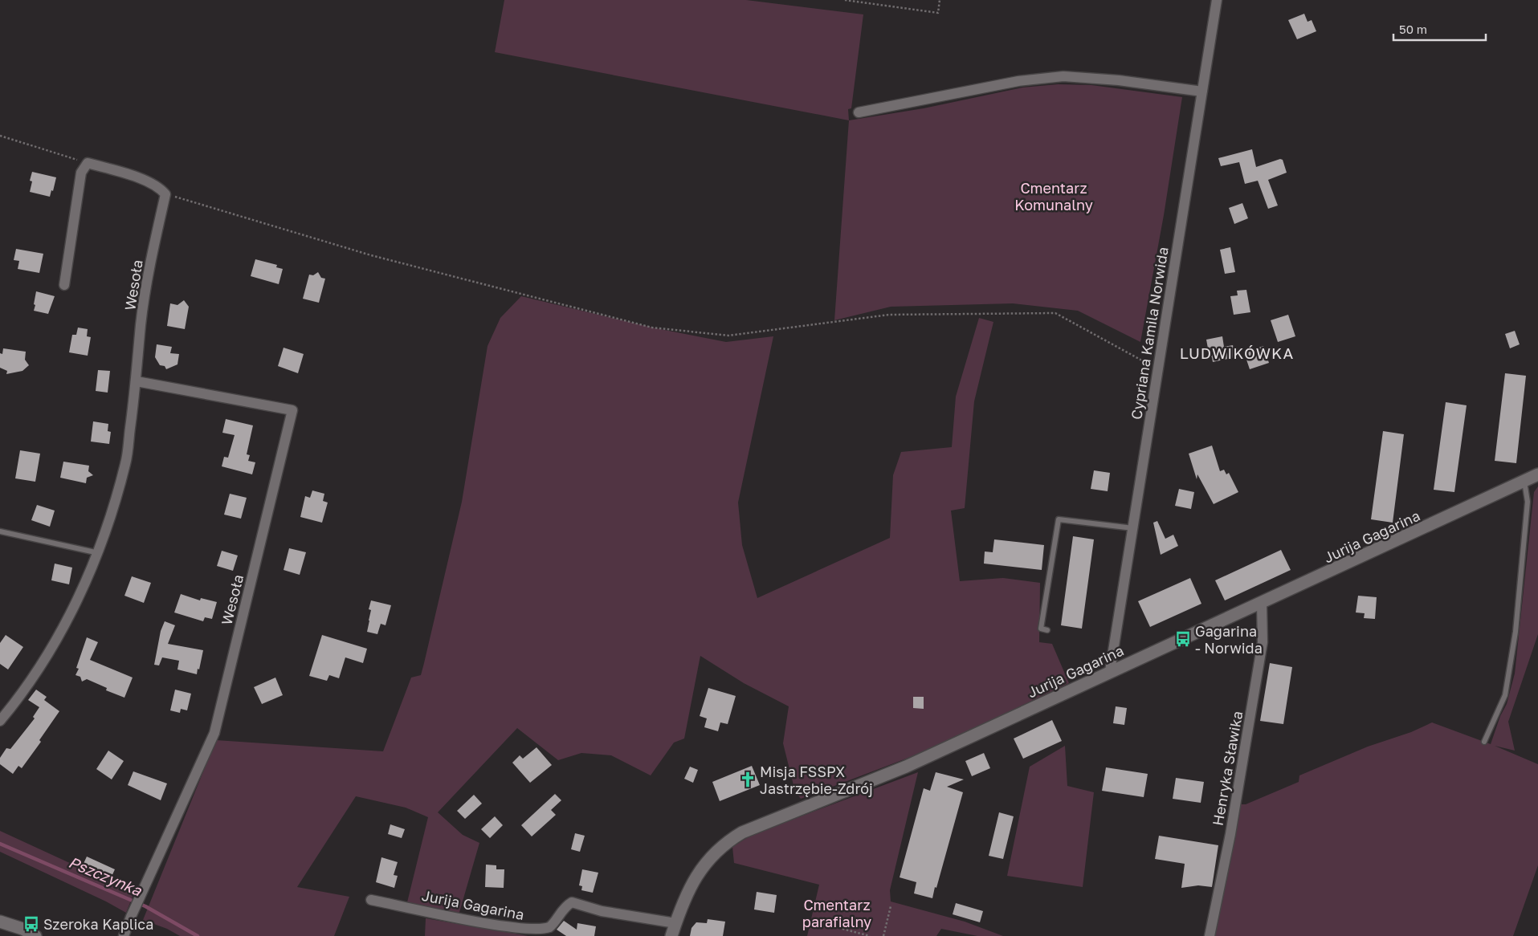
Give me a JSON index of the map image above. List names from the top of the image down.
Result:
{
  "streets": {
    "street": [
      "Wesoła",
      "Cypriana Kamila Norwida",
      "Jurija Gagarina",
      "Henryka Sławika"
    ]
  },
  "crossings": [
    ["Cypriana Kamila Norwida", "Jurija Gagarina"],
    ["Jurija Gagarina", "Henryka Sławika"]
  ],
  "districts": ["LUDWIKÓWKA"],
  "water": ["Pszczynka"],
  "parks": ["Cmentarz Komunalny", "Cmentarz parafialny"],
  "places": {
    "bus stop": ["Gagarina - Norwida", "Szeroka Kaplica"],
    "church": ["Misja FSSPX Jastrzębie-Zdrój"]
  },
  "scale_bar": "50 m"
}
